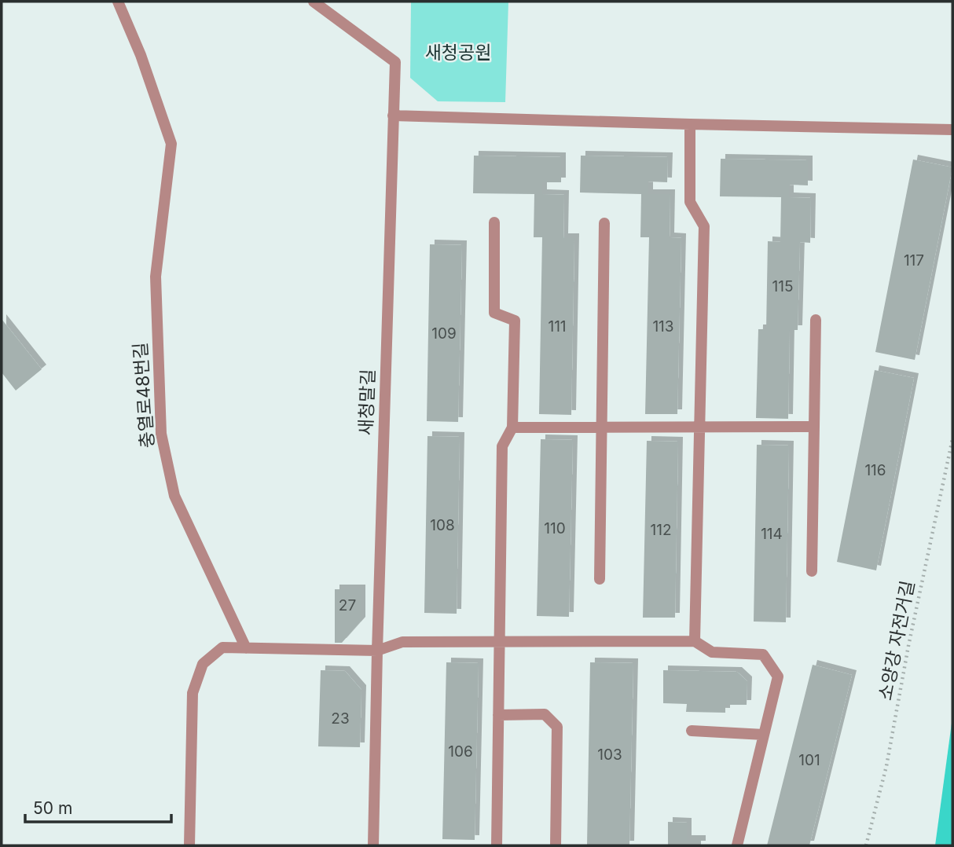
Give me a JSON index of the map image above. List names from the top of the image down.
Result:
{
  "streets": {
    "street": ["충열로48번길", "새청말길"],
    "path": ["소양강 자전거길"]
  },
  "parks": ["새청공원"],
  "house_numbers": [
    "117",
    "115",
    "111",
    "113",
    "109",
    "116",
    "108",
    "110",
    "112",
    "114",
    "27",
    "23",
    "106",
    "103",
    "101"
  ],
  "scale_bar": "50 m"
}
